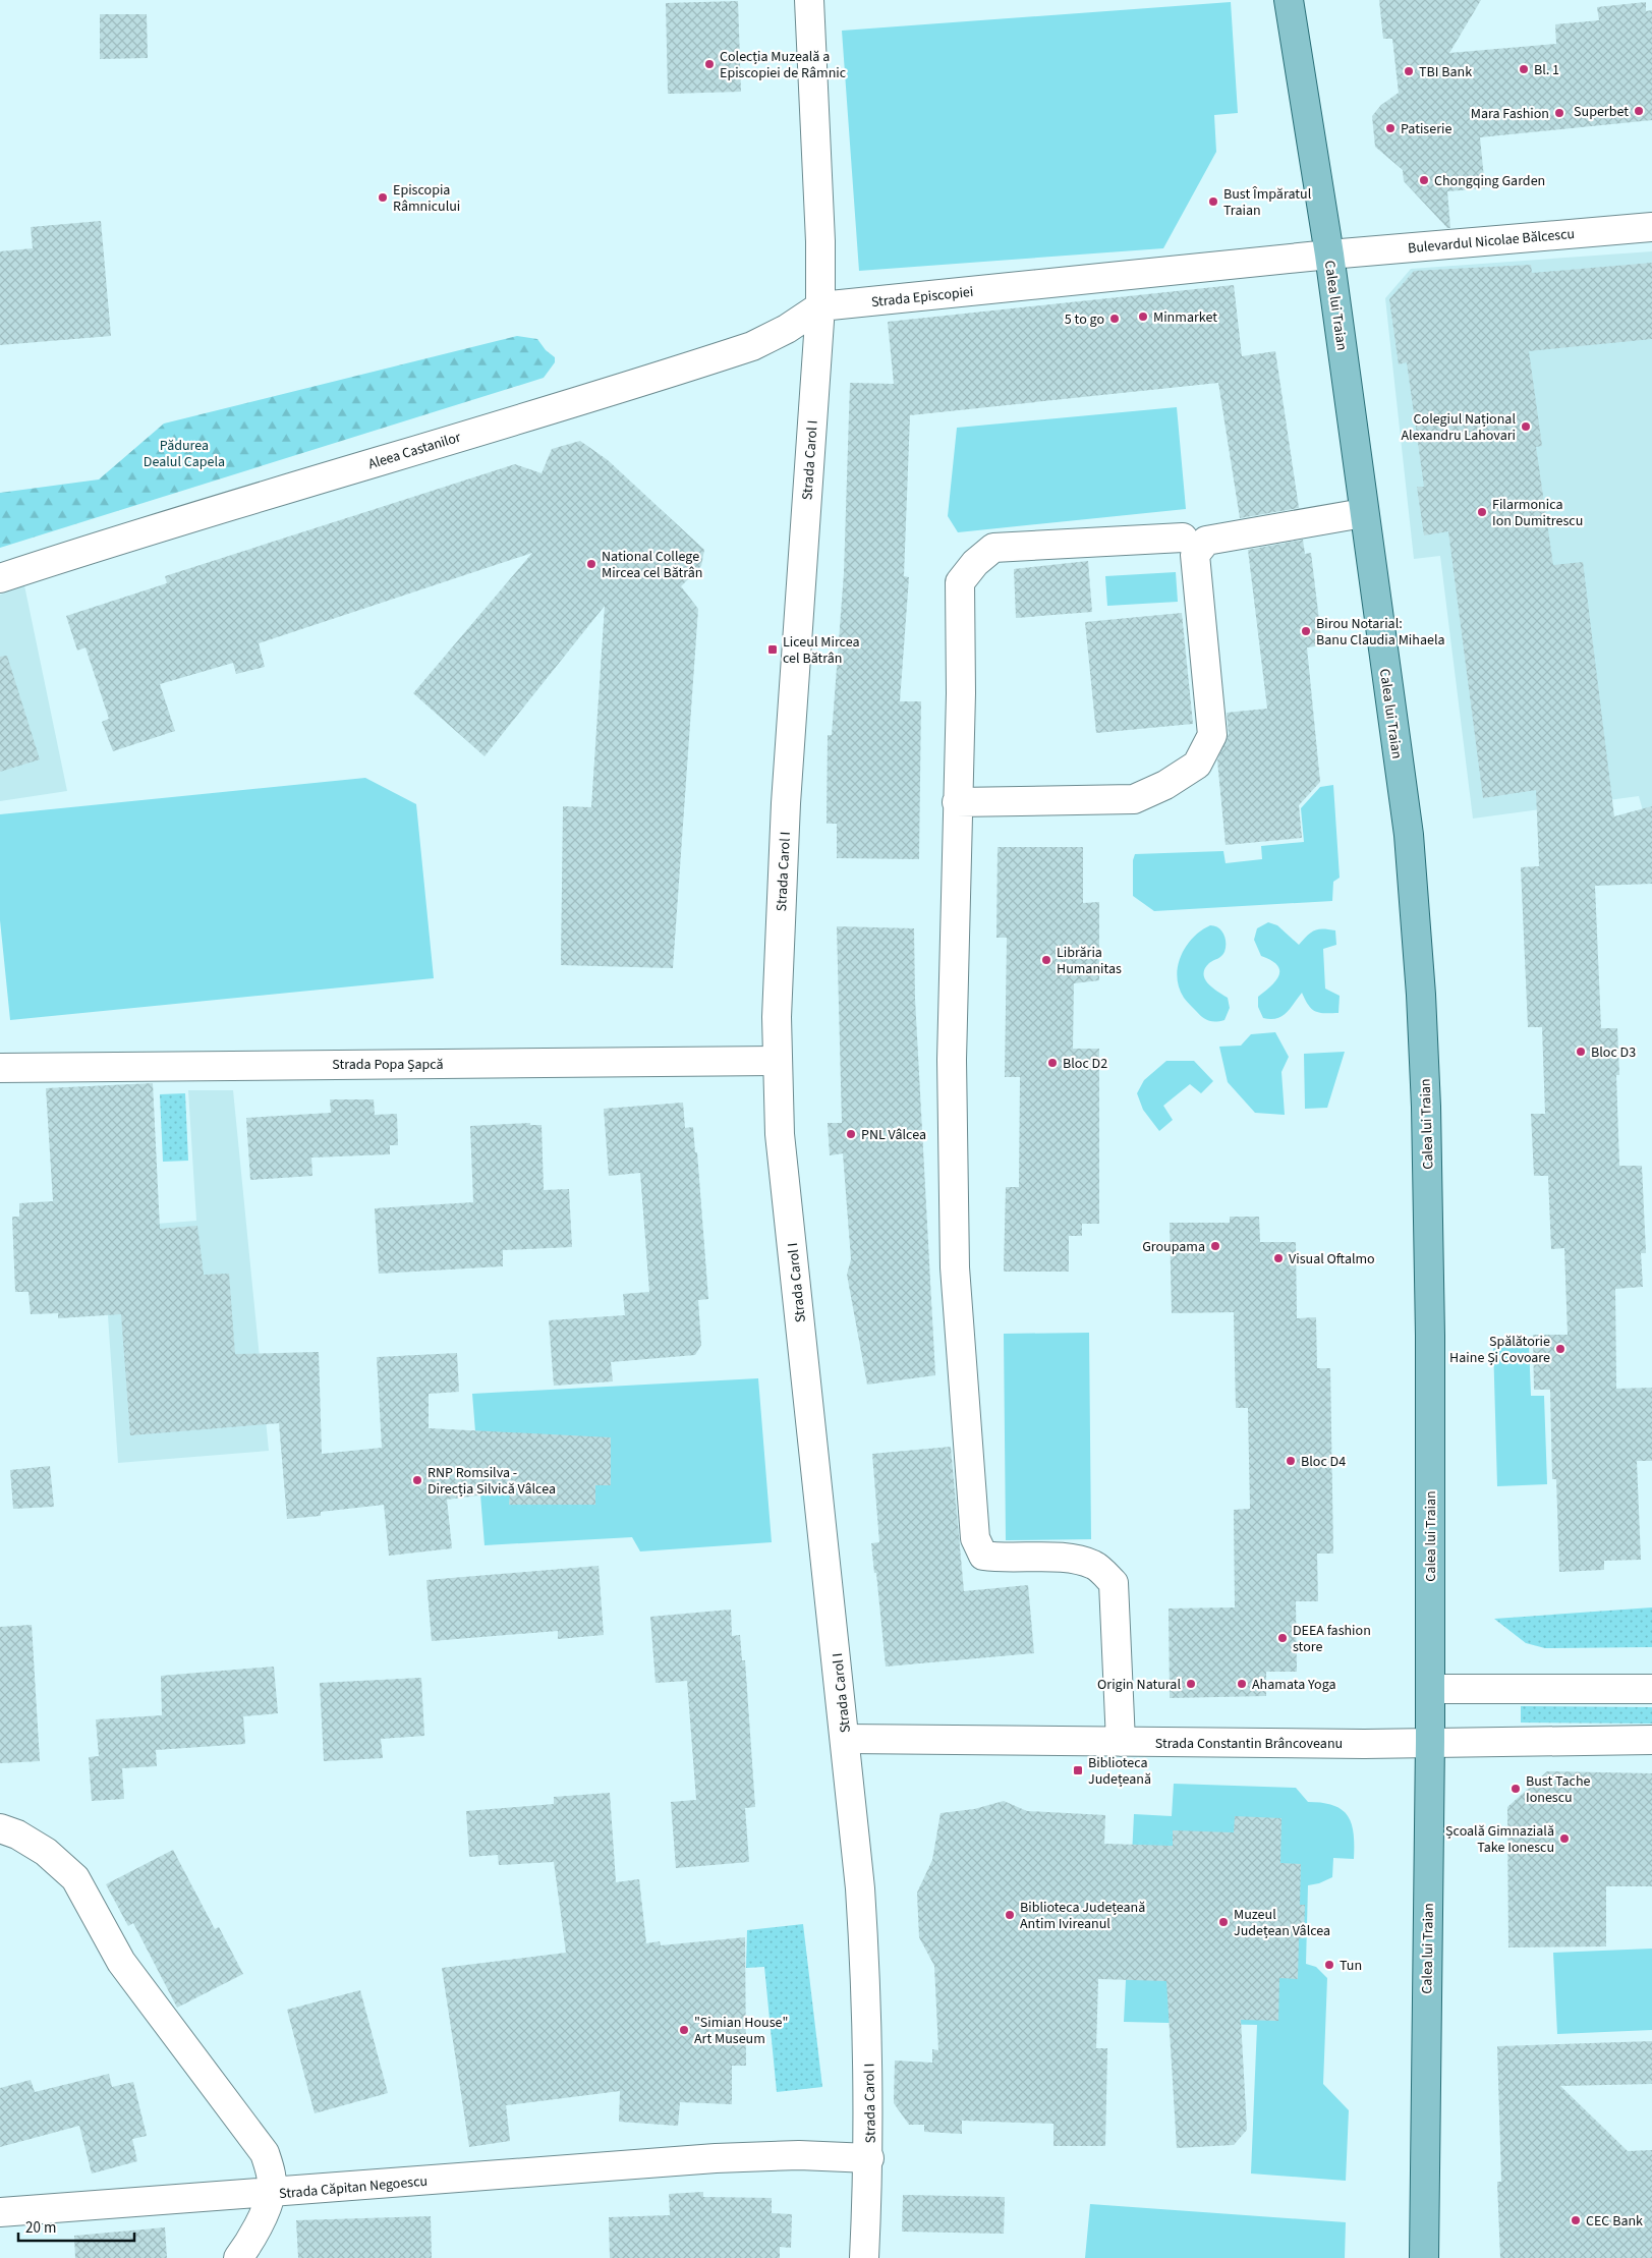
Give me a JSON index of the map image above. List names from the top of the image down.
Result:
{
  "streets": {
    "main road": ["Calea lui Traian"],
    "street": [
      "Bulevardul Nicolae Bălcescu",
      "Strada Episcopiei",
      "Aleea Castanilor",
      "Strada Carol I",
      "Strada Popa Șapcă",
      "Strada Constantin Brâncoveanu",
      "Strada Căpitan Negoescu"
    ]
  },
  "crossings": [
    ["Bulevardul Nicolae Bălcescu", "Strada Episcopiei"],
    ["Bulevardul Nicolae Bălcescu", "Calea lui Traian"],
    ["Strada Episcopiei", "Calea lui Traian"],
    ["Strada Episcopiei", "Aleea Castanilor"],
    ["Strada Episcopiei", "Strada Carol I"],
    ["Calea lui Traian", "Strada Constantin Brâncoveanu"],
    ["Aleea Castanilor", "Strada Carol I"],
    ["Strada Carol I", "Strada Popa Șapcă"],
    ["Strada Carol I", "Strada Constantin Brâncoveanu"],
    ["Strada Carol I", "Strada Căpitan Negoescu"]
  ],
  "parks": ["Pădurea Dealul Capela"],
  "places": {
    "other": [
      "Colecția Muzeală a Episcopiei de Râmnic",
      "Bl. 1",
      "TBI Bank",
      "Superbet",
      "Mara Fashion",
      "Patiserie",
      "Chongqing Garden",
      "Episcopia Râmnicului",
      "Bust Împăratul Traian",
      "Minmarket",
      "5 to go",
      "Colegiul Național Alexandru Lahovari",
      "Filarmonica Ion Dumitrescu",
      "National College Mircea cel Bătrân",
      "Birou Notarial: Banu Claudia Mihaela",
      "Librăria Humanitas",
      "Bloc D3",
      "Bloc D2",
      "PNL Vâlcea",
      "Groupama",
      "Visual Oftalmo",
      "Spălătorie Haine Și Covoare",
      "Bloc D4",
      "RNP Romsilva - Direcția Silvică Vâlcea",
      "DEEA fashion store",
      "Origin Natural",
      "Ahamata Yoga",
      "Bust Tache Ionescu",
      "Școală Gimnazială Take Ionescu",
      "Biblioteca Județeană Antim Ivireanul",
      "Muzeul Județean Vâlcea",
      "Tun",
      "\"Simian House\" Art Museum",
      "CEC Bank"
    ],
    "transit": ["Liceul Mircea cel Bătrân", "Biblioteca Județeană"]
  },
  "scale_bar": "20 m"
}
